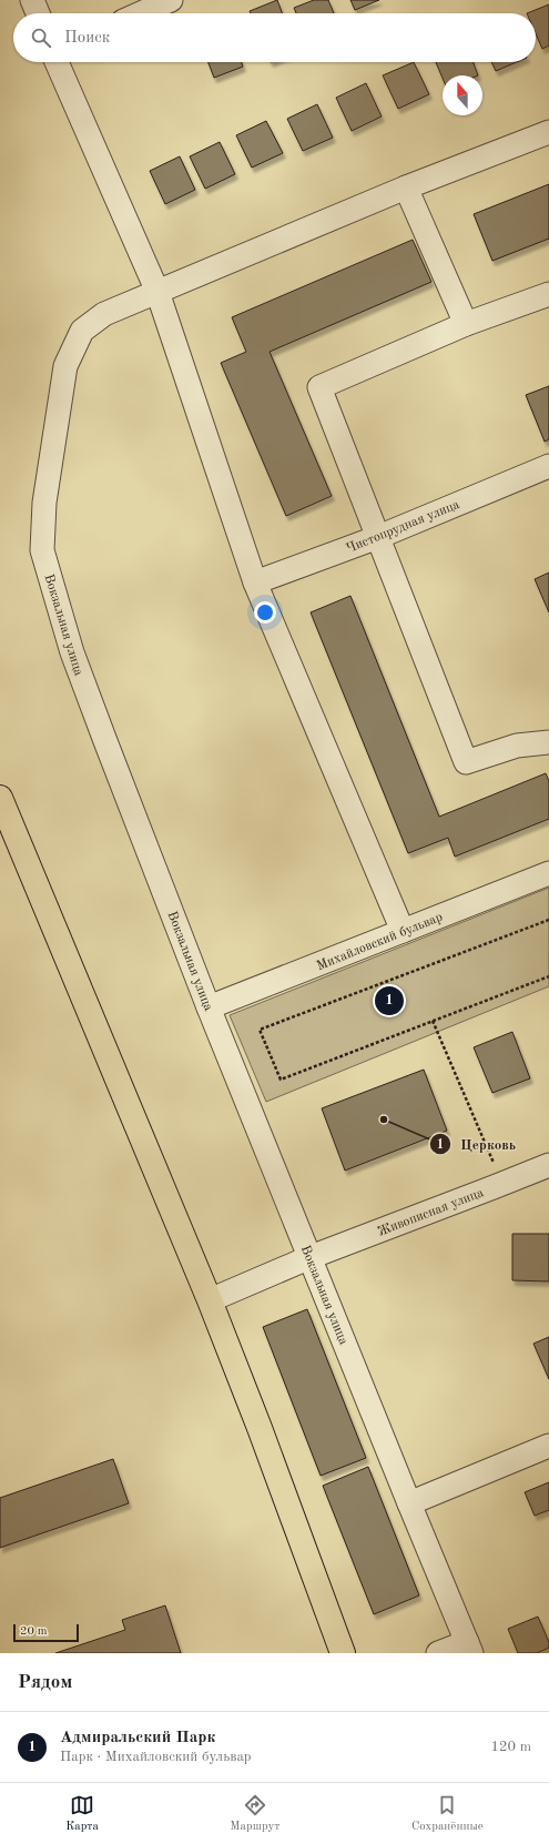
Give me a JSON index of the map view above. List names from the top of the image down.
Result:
{
  "streets": {
    "street": [
      "Чистопрудная улица",
      "Вокзальная улица",
      "Михайловский бульвар",
      "Живописная улица"
    ]
  },
  "crossings": [
    ["Вокзальная улица", "Михайловский бульвар"],
    ["Вокзальная улица", "Живописная улица"]
  ],
  "places": ["Церковь"],
  "scale_bar": "20 m",
  "north": "top",
  "page": {
    "search": "Поиск",
    "pins": "1",
    "scale": "20 m",
    "heading": "Рядом",
    "list": [
      {
        "mark": "1",
        "name": "Адмиральский Парк",
        "note": "Парк · Михайловский бульвар",
        "value": "120 m"
      }
    ],
    "nav": ["Карта", "Маршрут", "Сохранённые"]
  }
}
